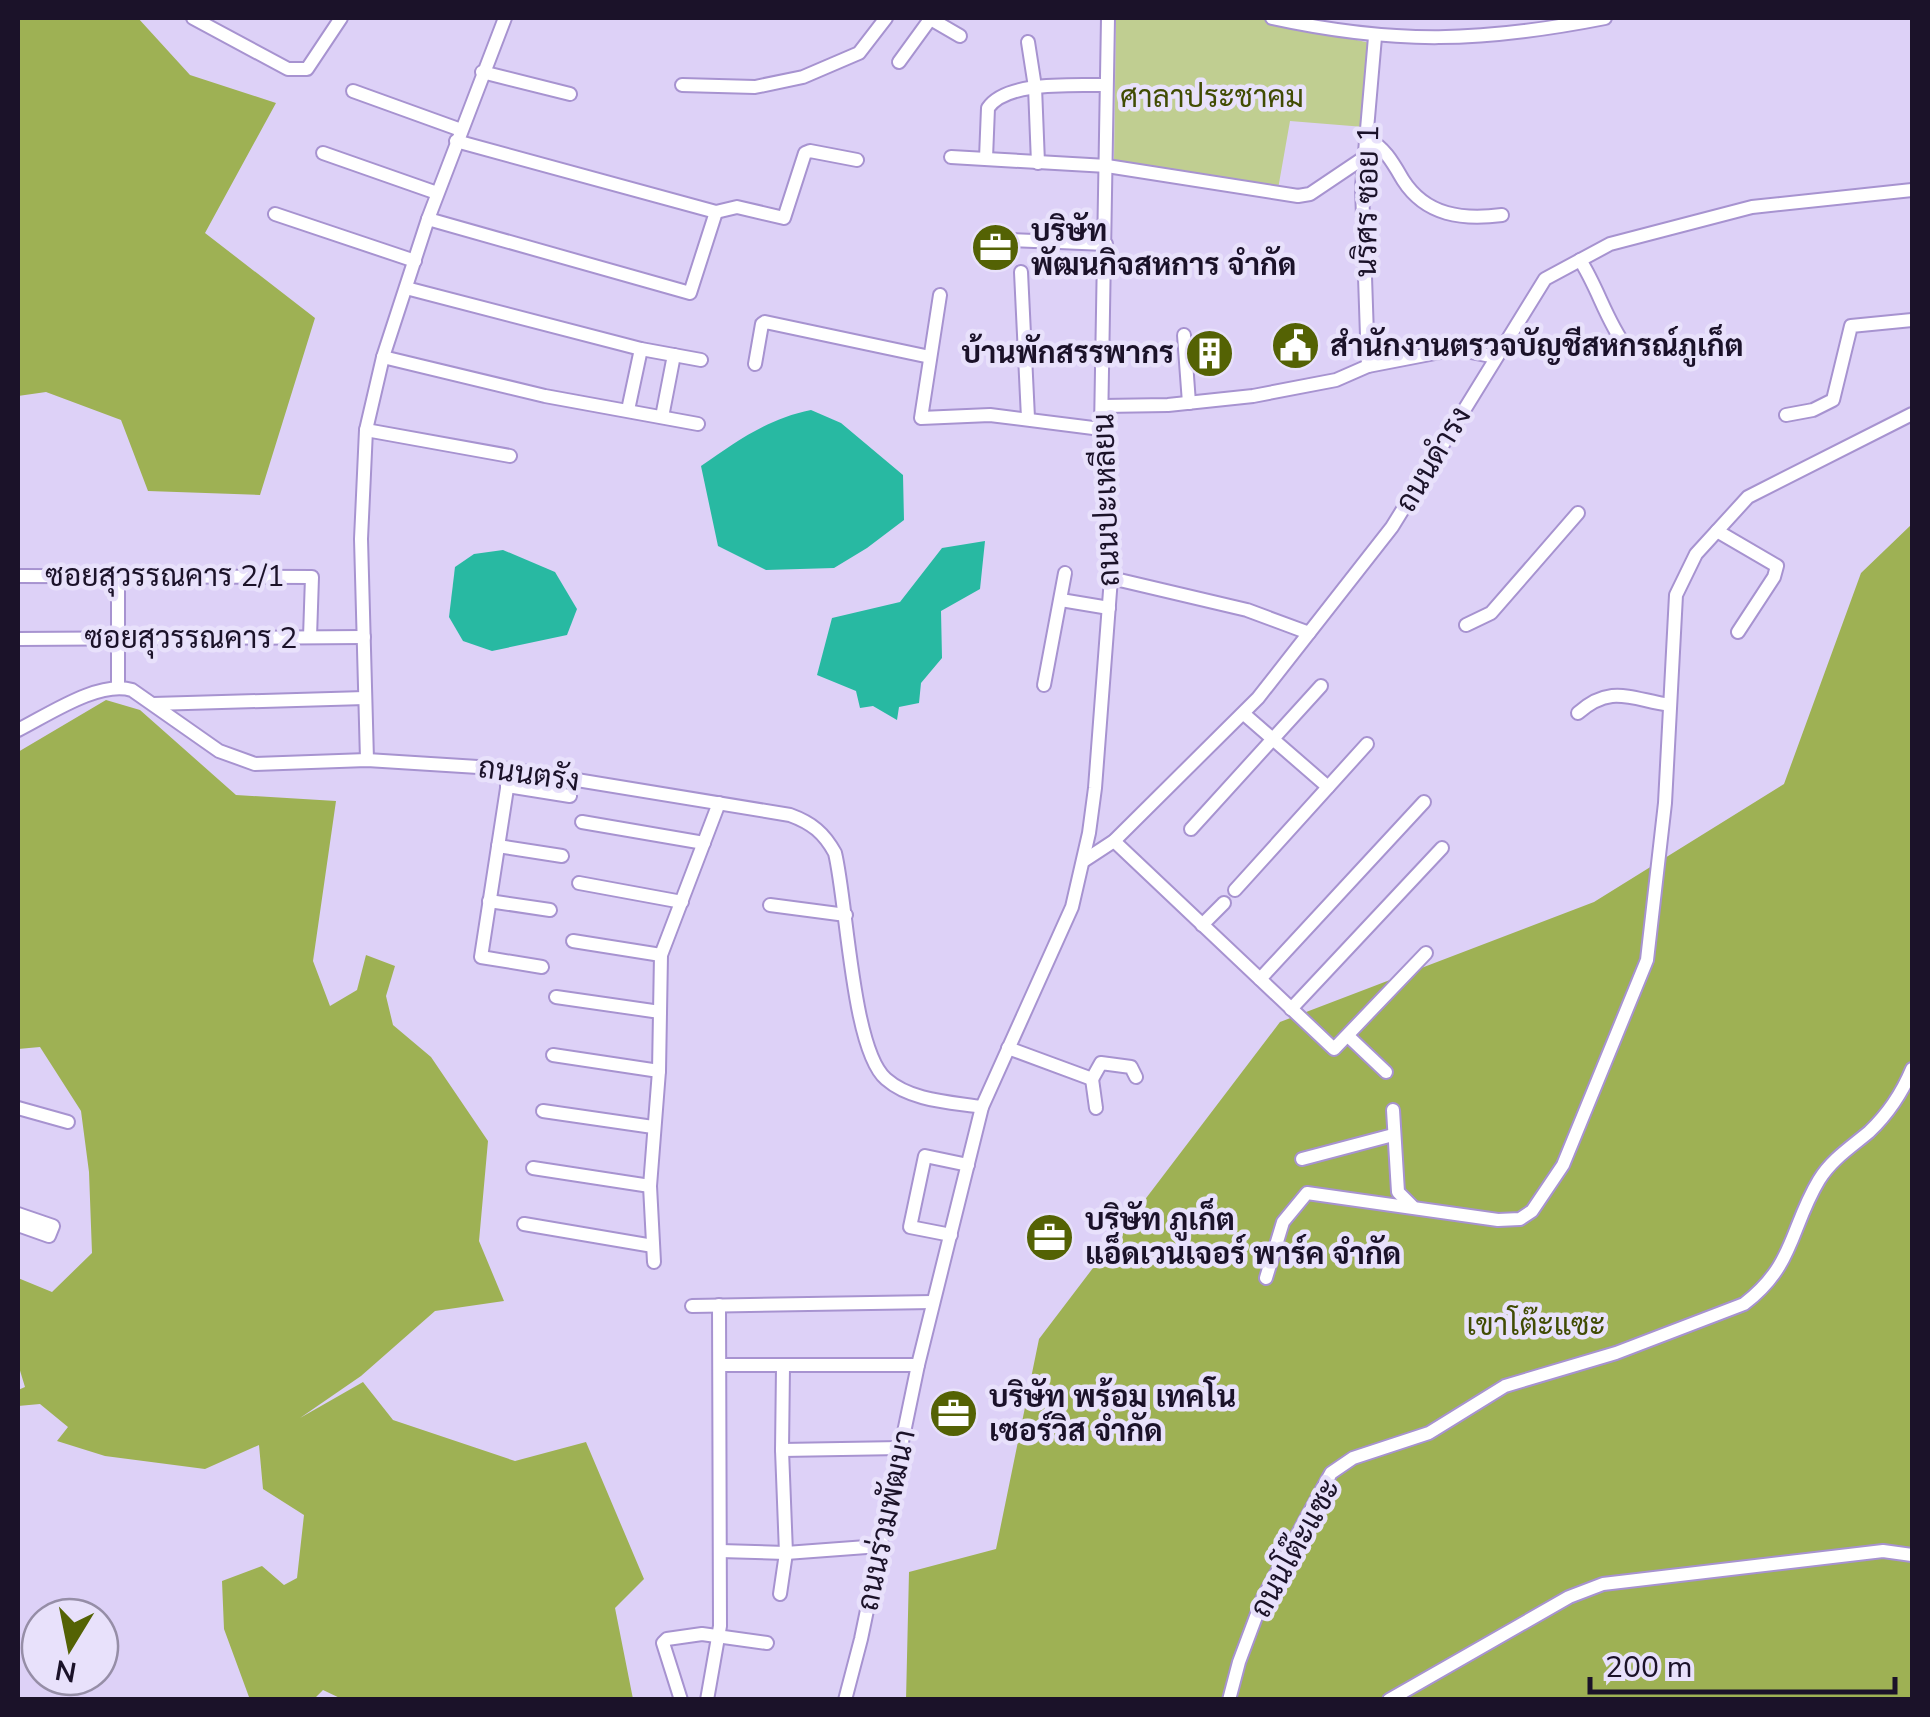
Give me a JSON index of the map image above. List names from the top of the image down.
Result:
{
  "streets": {
    "street": [
      "นริศร ซอย 1",
      "ถนนดำรง",
      "ถนนปะเหลียน",
      "ซอยสุวรรณคาร 2/1",
      "ซอยสุวรรณคาร 2",
      "ถนนตรัง",
      "ถนนร่วมพัฒนา",
      "ถนนโต๊ะแซะ"
    ]
  },
  "crossings": [
    ["ถนนดำรง", "ถนนปะเหลียน"],
    ["ซอยสุวรรณคาร 2/1", "ซอยสุวรรณคาร 2"],
    ["ถนนตรัง", "ถนนร่วมพัฒนา"]
  ],
  "parks": ["ศาลาประชาคม", "เขาโต๊ะแซะ"],
  "places": {
    "office": ["บริษัท พัฒนกิจสหการ จำกัด", "บริษัท ภูเก็ต แอ็ดเวนเจอร์ พาร์ค จำกัด", "บริษัท พร้อม เทคโน เซอร์วิส จำกัด"],
    "public building": ["สำนักงานตรวจบัญชีสหกรณ์ภูเก็ต"],
    "building": ["บ้านพักสรรพากร"]
  },
  "scale_bar": "200 m",
  "north": "bottom"
}
